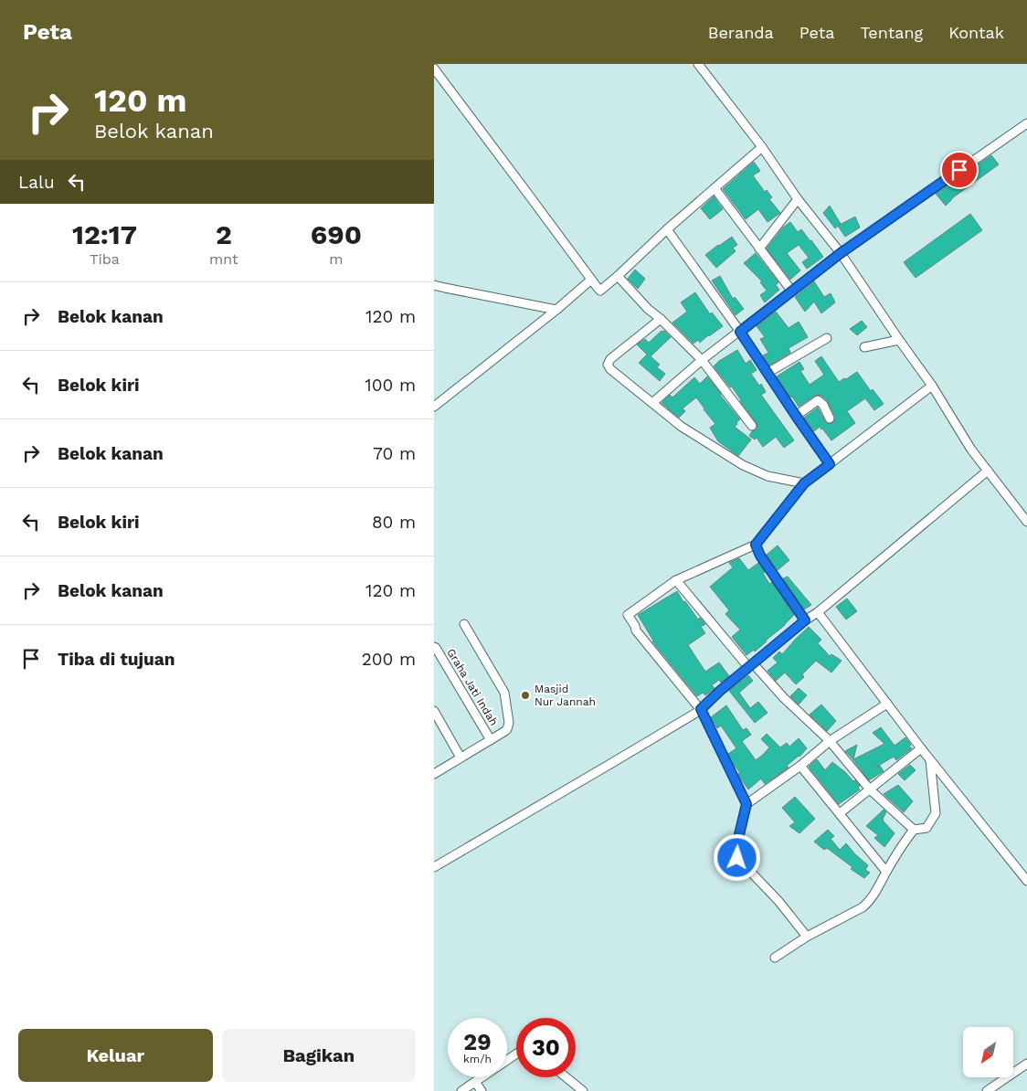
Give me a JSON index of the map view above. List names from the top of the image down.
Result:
{
  "streets": {
    "street": ["Graha Jati Indah"]
  },
  "places": ["Masjid Nur Jannah"],
  "north": "bottom left",
  "page": {
    "header": "Peta",
    "nav": [
      "Beranda",
      "Peta",
      "Tentang",
      "Kontak"
    ],
    "turn": ["120 m", "Belok kanan"],
    "then": "Lalu",
    "eta": [
      "12:17",
      "Tiba",
      "2",
      "mnt",
      "690",
      "m"
    ],
    "list": [
      {
        "name": "Belok kanan",
        "value": "120 m"
      },
      {
        "name": "Belok kiri",
        "value": "100 m"
      },
      {
        "name": "Belok kanan",
        "value": "70 m"
      },
      {
        "name": "Belok kiri",
        "value": "80 m"
      },
      {
        "name": "Belok kanan",
        "value": "120 m"
      },
      {
        "name": "Tiba di tujuan",
        "value": "200 m"
      }
    ],
    "speed": "29 km/h",
    "limit": "30",
    "buttons": ["Keluar", "Bagikan"]
  }
}
